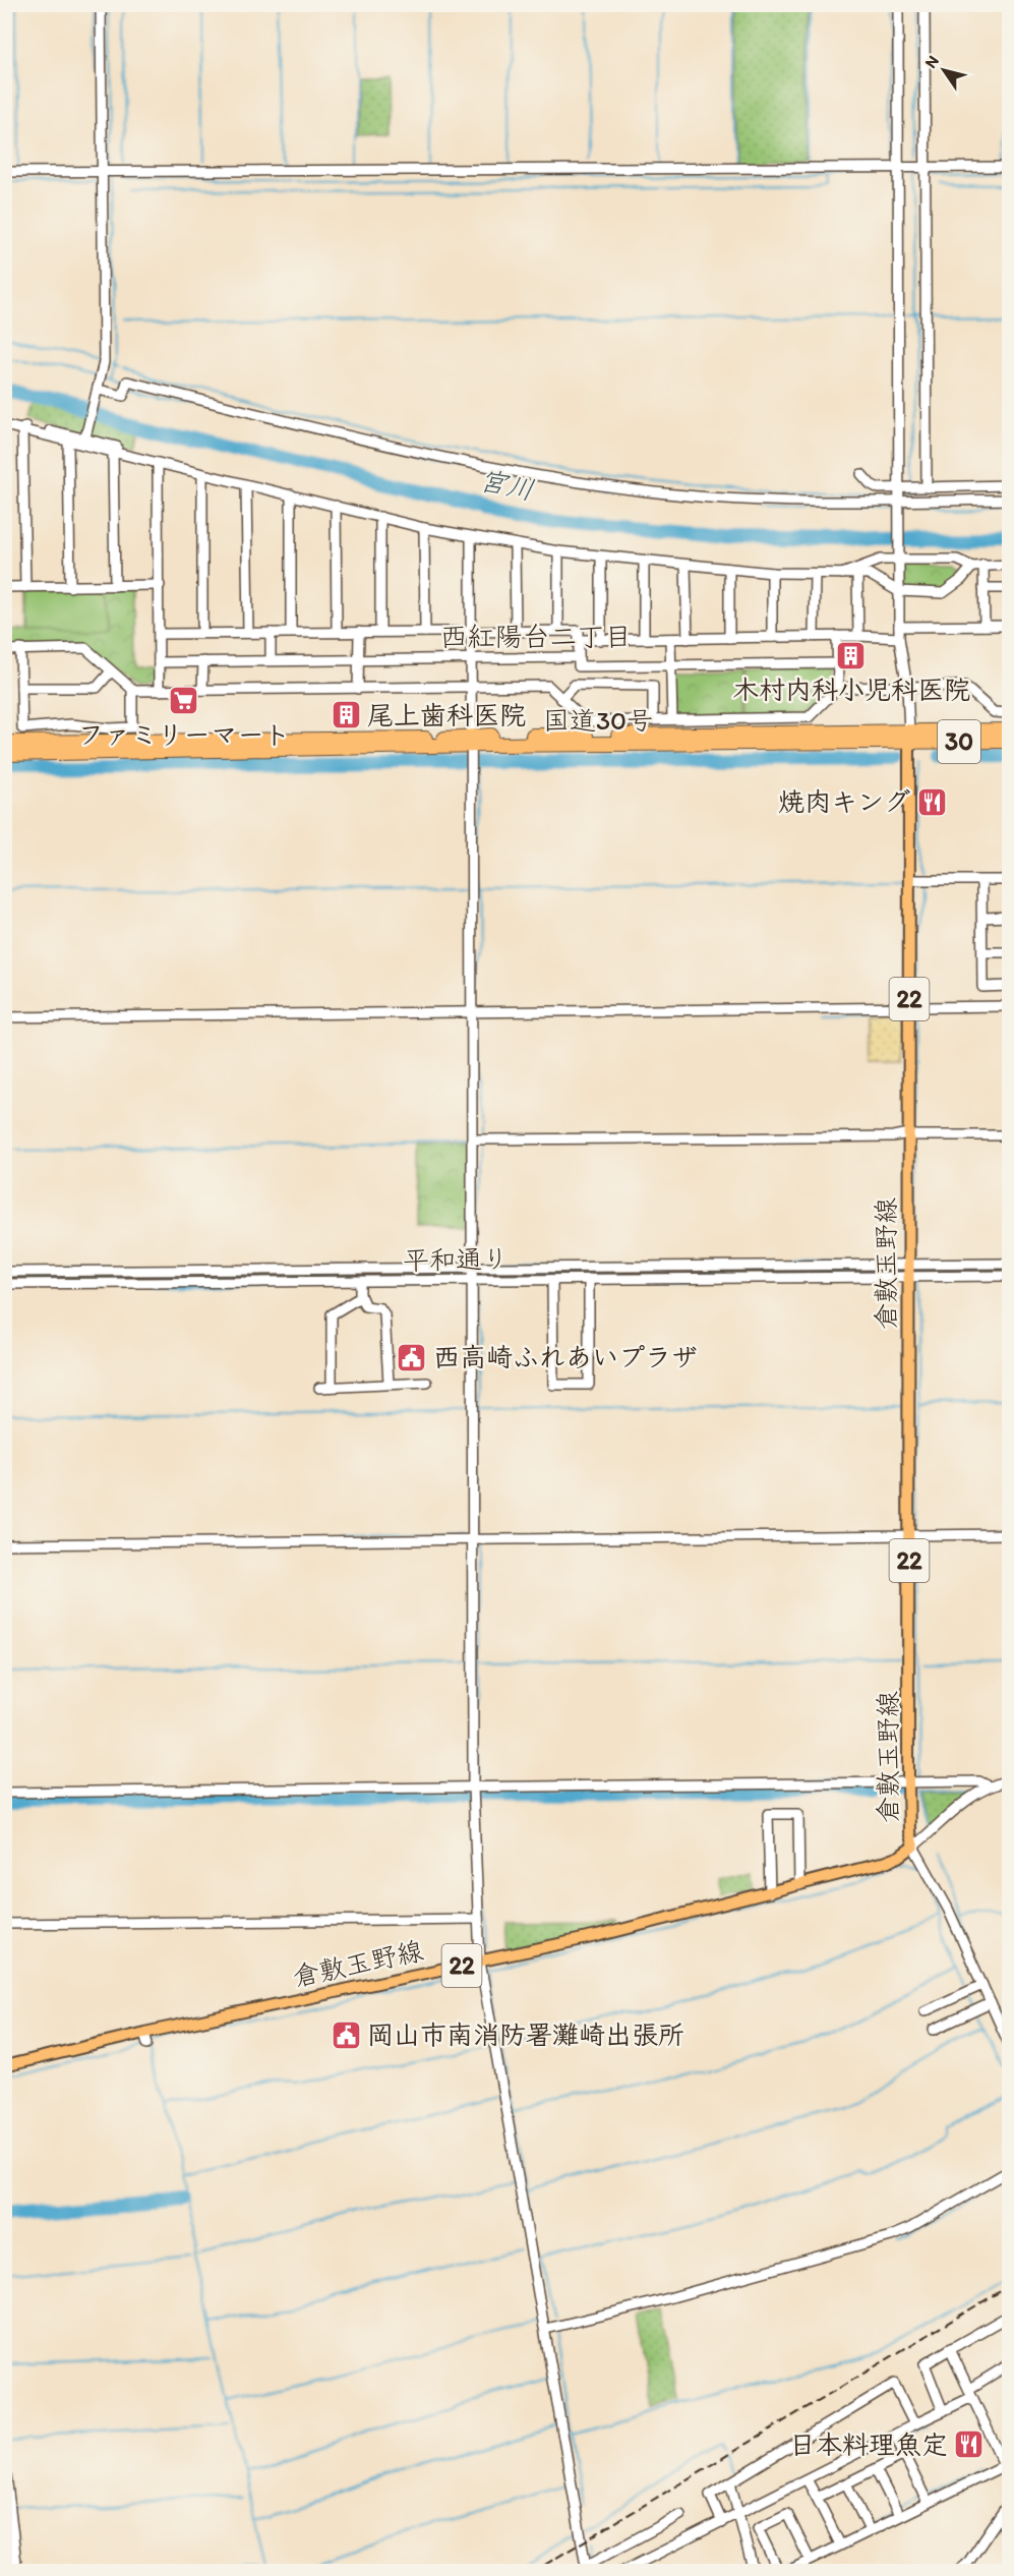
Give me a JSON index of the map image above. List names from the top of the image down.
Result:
{
  "streets": {
    "highway": ["国道30号", "30"],
    "main road": ["22", "倉敷玉野線"],
    "street": ["平和通り"]
  },
  "crossings": [
    ["国道30号", "倉敷玉野線"],
    ["平和通り", "倉敷玉野線"]
  ],
  "districts": ["西紅陽台二丁目"],
  "water": ["宮川"],
  "places": {
    "building": ["木村内科小児科医院", "尾上歯科医院"],
    "supermarket": ["ファミリーマート"],
    "restaurant": ["焼肉キング", "日本料理魚定"],
    "public building": ["西高崎ふれあいプラザ", "岡山市南消防署灘崎出張所"]
  },
  "north": "top left"
}
